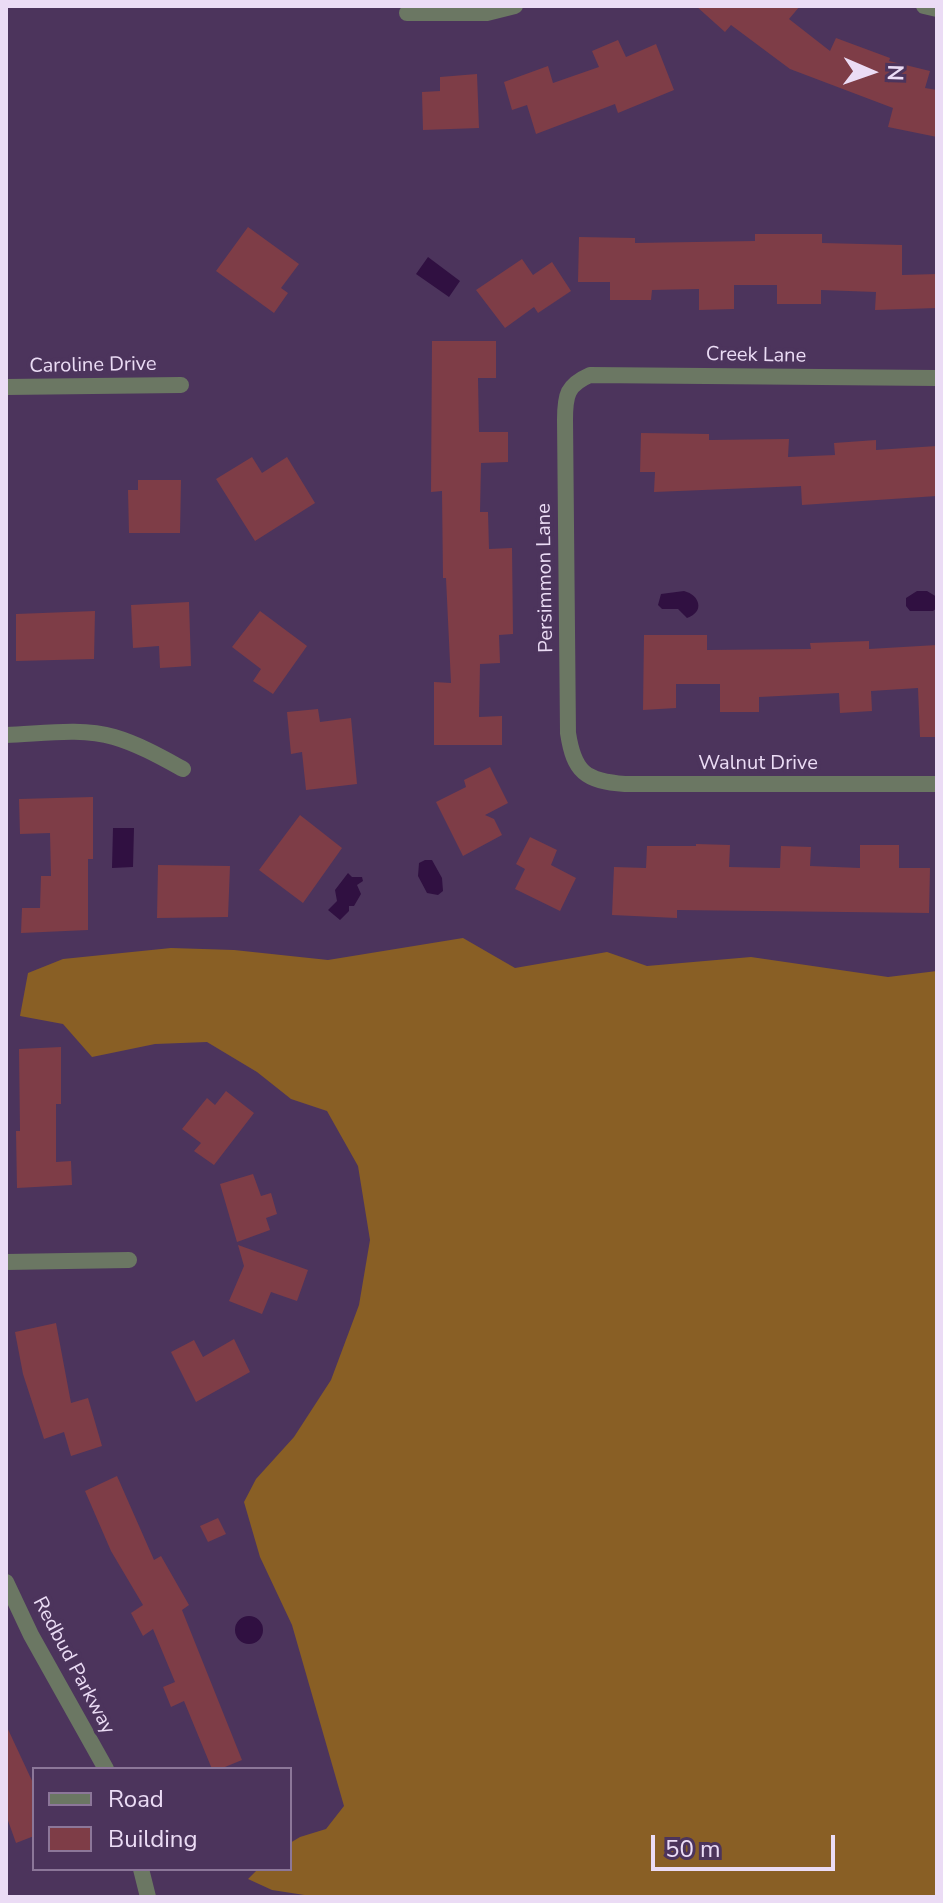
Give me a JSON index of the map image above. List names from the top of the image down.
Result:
{
  "streets": {
    "street": [
      "Creek Lane",
      "Caroline Drive",
      "Persimmon Lane",
      "Walnut Drive",
      "Redbud Parkway"
    ]
  },
  "crossings": [
    ["Creek Lane", "Persimmon Lane"],
    ["Persimmon Lane", "Walnut Drive"]
  ],
  "legend": ["Road", "Building"],
  "scale_bar": "50 m",
  "north": "right"
}
